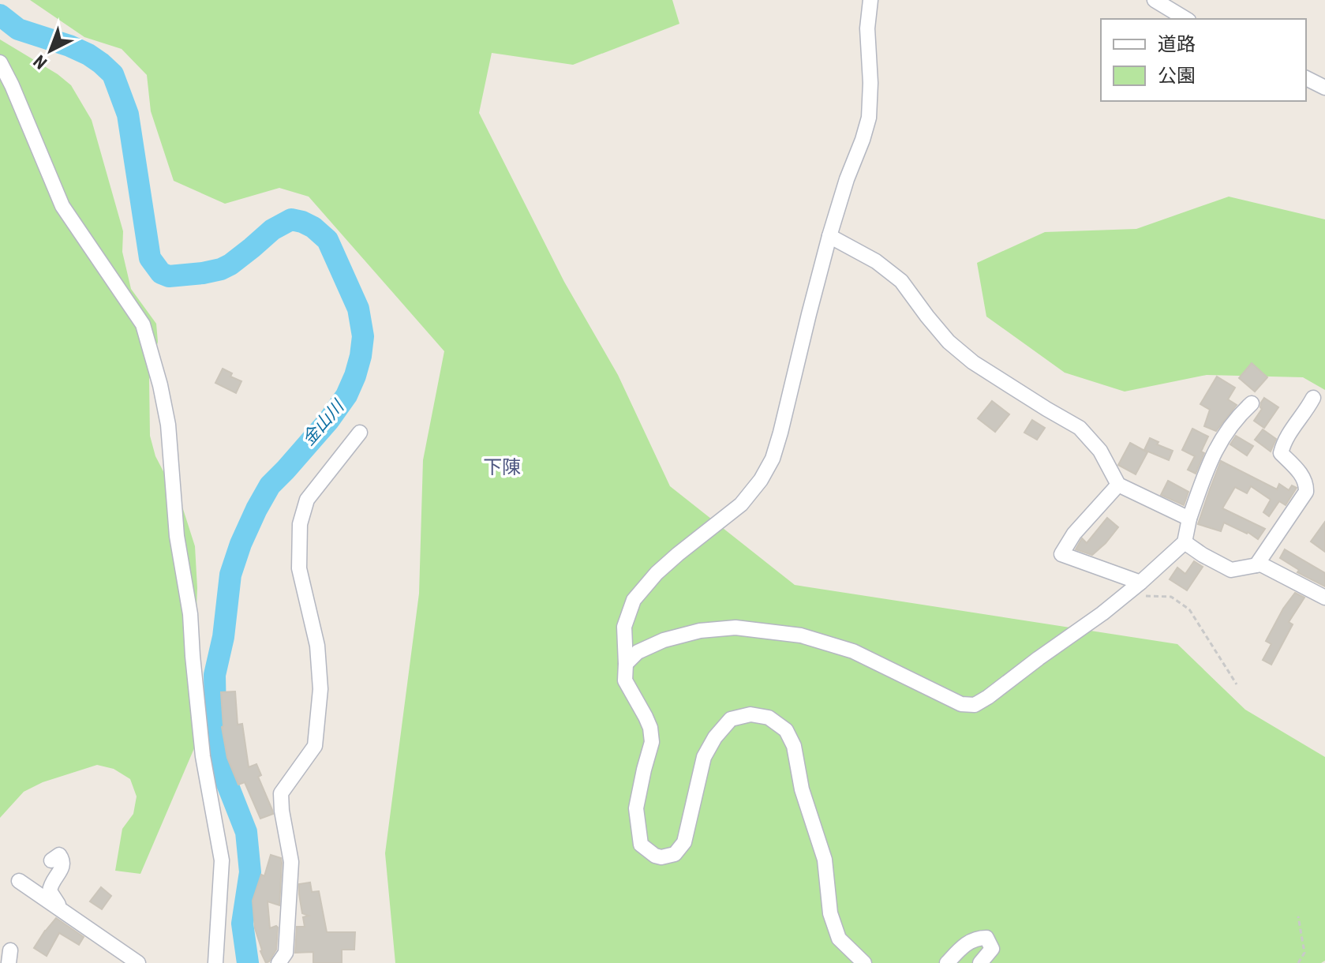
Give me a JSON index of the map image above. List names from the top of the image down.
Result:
{
  "districts": ["下陳"],
  "water": ["金山川"],
  "legend": ["道路", "公園"],
  "north": "bottom left"
}
